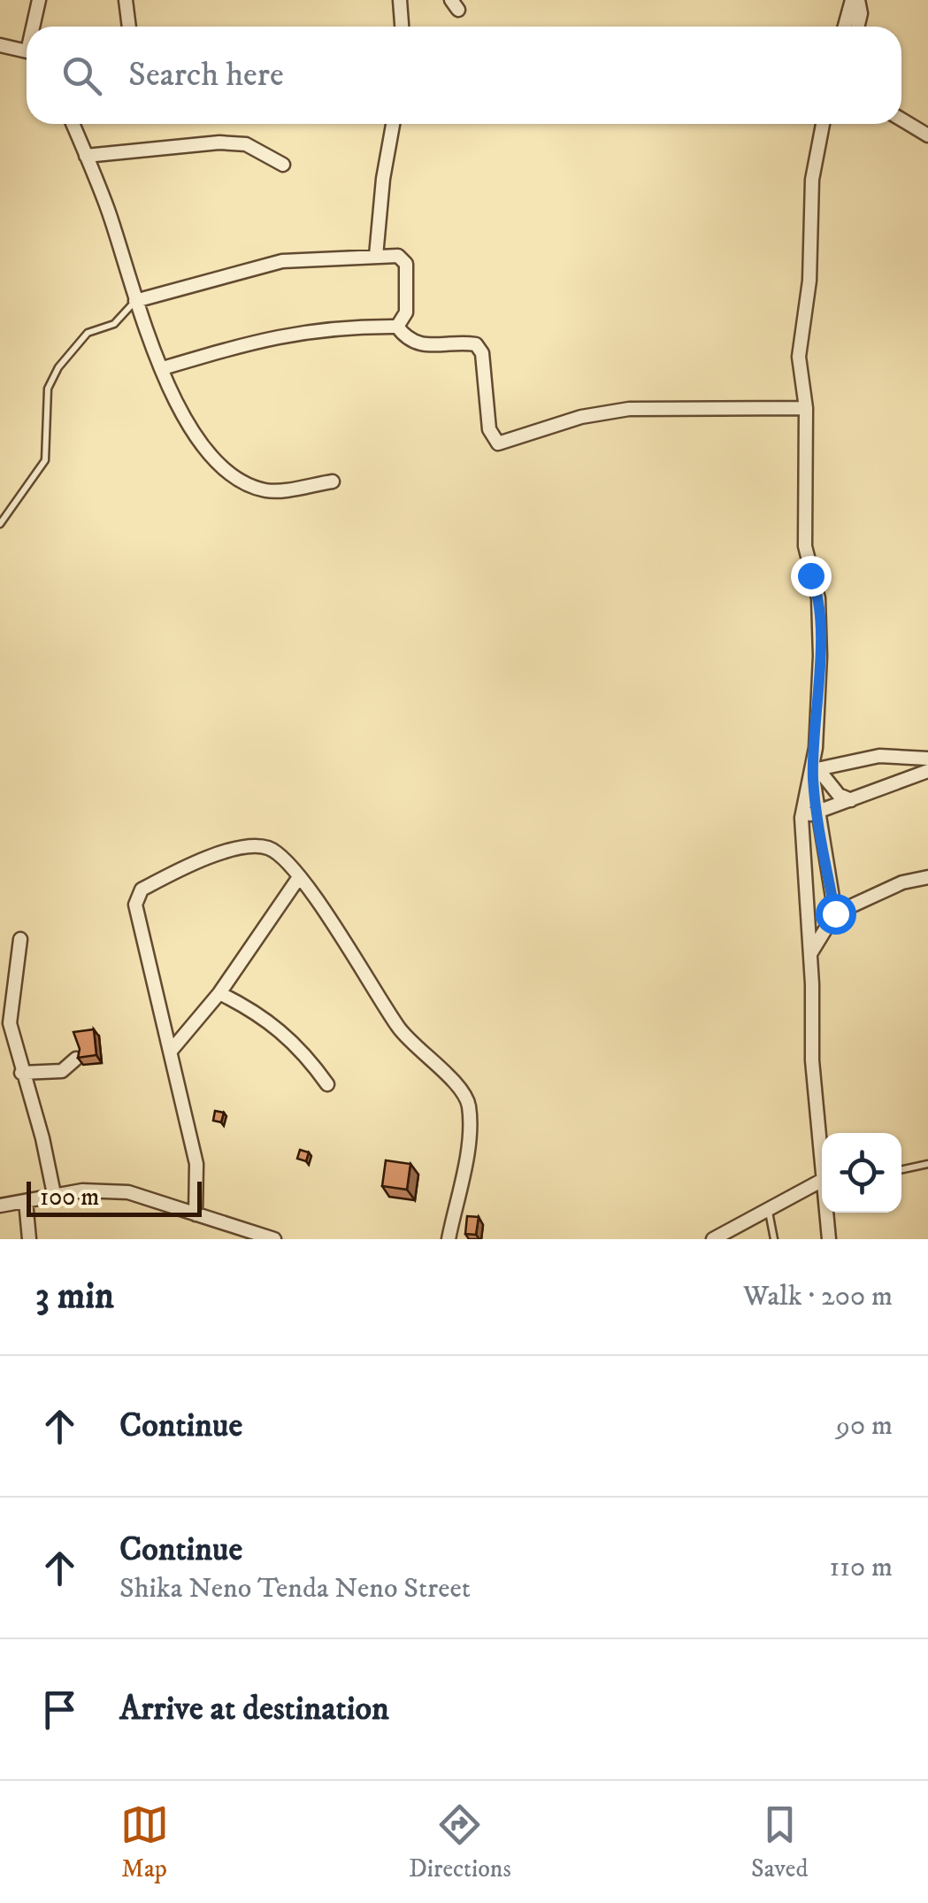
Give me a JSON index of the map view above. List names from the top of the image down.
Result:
{
  "scale_bar": "100 m",
  "page": {
    "search": "Search here",
    "scale": "100 m",
    "heading": ["3 min", "Walk · 200 m"],
    "list": [
      ["Continue", "90 m"],
      ["Continue", "Shika Neno Tenda Neno Street", "110 m"],
      "Arrive at destination"
    ],
    "nav": ["Map", "Directions", "Saved"]
  }
}
